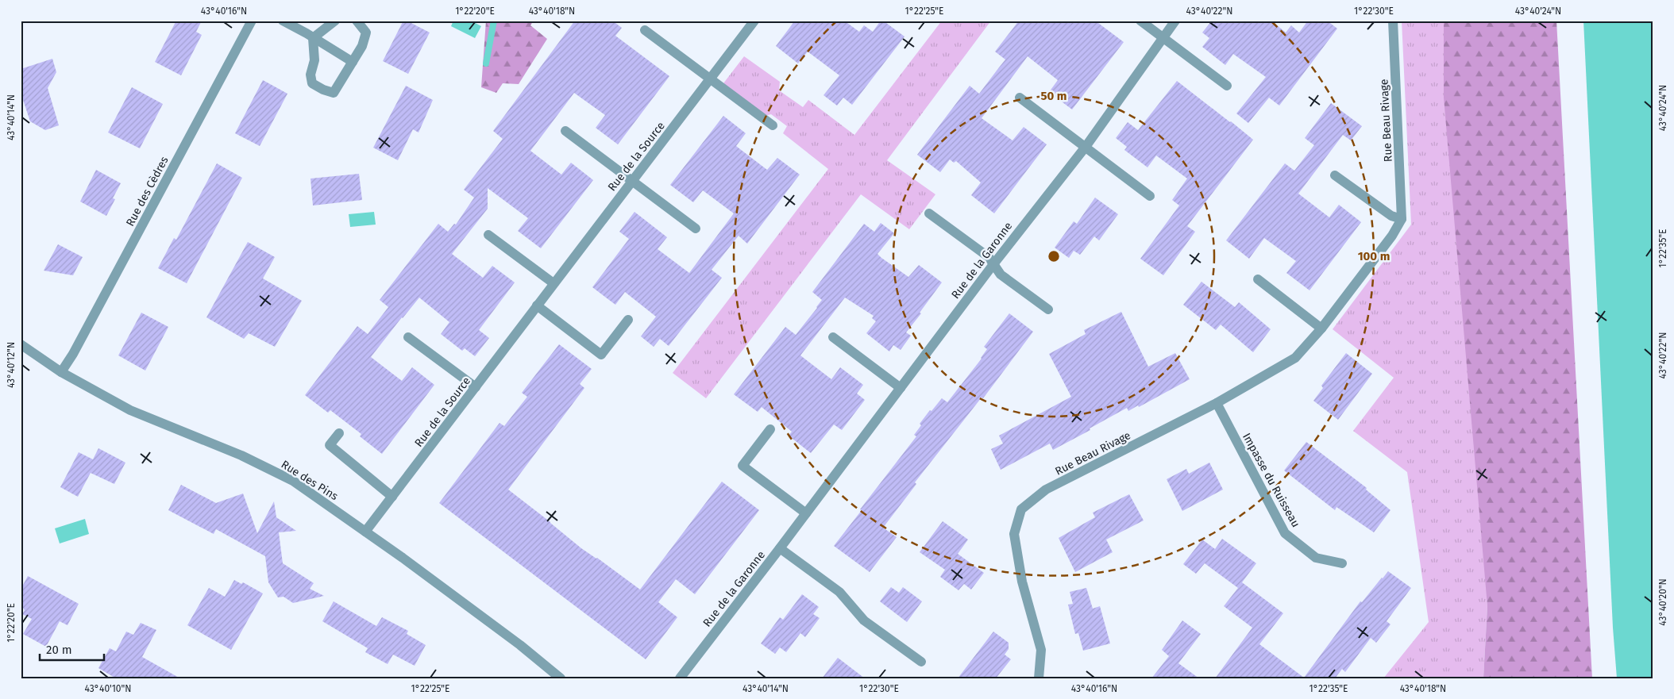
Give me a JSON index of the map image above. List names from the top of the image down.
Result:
{
  "streets": {
    "street": [
      "Rue Beau Rivage",
      "Rue de la Source",
      "Rue des Cèdres",
      "Rue de la Garonne",
      "Rue des Pins",
      "Impasse du Ruisseau"
    ]
  },
  "crossings": [
    ["Rue Beau Rivage", "Impasse du Ruisseau"],
    ["Rue de la Source", "Rue des Pins"],
    ["Rue des Cèdres", "Rue des Pins"]
  ],
  "scale_bar": "20 m",
  "coordinates": [
    "43°40'16\"N",
    "1°22'20\"E",
    "43°40'18\"N",
    "1°22'25\"E",
    "43°40'22\"N",
    "1°22'30\"E",
    "43°40'24\"N",
    "43°40'14\"N",
    "1°22'35\"E",
    "43°40'12\"N",
    "43°40'20\"N",
    "43°40'10\"N"
  ],
  "rings": ["50 m", "100 m"]
}
